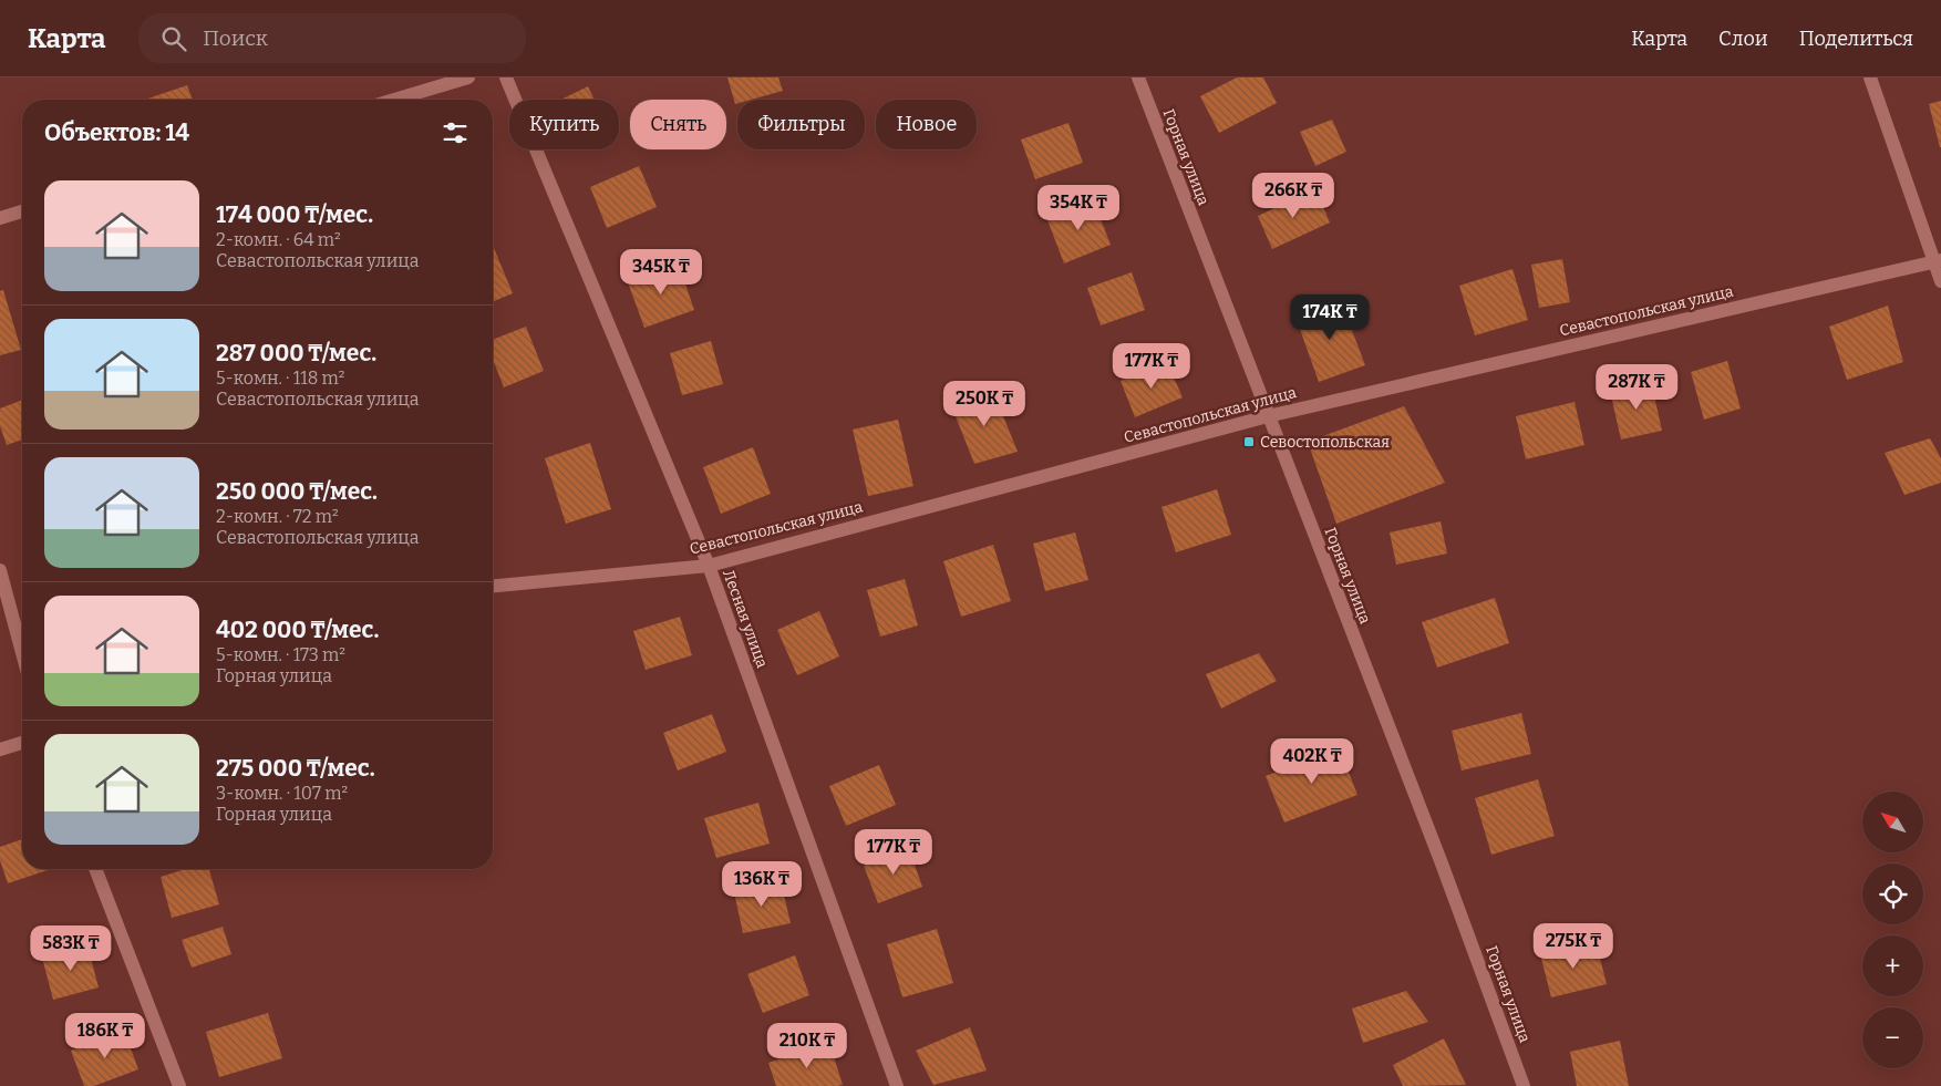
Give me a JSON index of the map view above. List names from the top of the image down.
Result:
{
  "streets": {
    "street": ["Горная улица", "Севастопольская улица", "Лесная улица"]
  },
  "crossings": [
    ["Горная улица", "Севастопольская улица"],
    ["Севастопольская улица", "Лесная улица"]
  ],
  "places": {
    "transit": ["Севостопольская"]
  },
  "north": "top left",
  "page": {
    "header": "Карта",
    "search": "Поиск",
    "nav": ["Карта", "Слои", "Поделиться"],
    "chip": [
      "Купить",
      "Снять",
      "Фильтры",
      "Новое"
    ],
    "heading": "Объектов: 14",
    "list": [
      {
        "name": "174 000 ₸/мес.",
        "note": "2-комн. · 64 m² · Севастопольская улица"
      },
      {
        "name": "287 000 ₸/мес.",
        "note": "5-комн. · 118 m² · Севастопольская улица"
      },
      {
        "name": "250 000 ₸/мес.",
        "note": "2-комн. · 72 m² · Севастопольская улица"
      },
      {
        "name": "402 000 ₸/мес.",
        "note": "5-комн. · 173 m² · Горная улица"
      },
      {
        "name": "275 000 ₸/мес.",
        "note": "3-комн. · 107 m² · Горная улица"
      }
    ],
    "price": [
      "266K ₸",
      "354K ₸",
      "345K ₸",
      "174K ₸",
      "177K ₸",
      "287K ₸",
      "250K ₸",
      "402K ₸",
      "177K ₸",
      "136K ₸",
      "275K ₸",
      "583K ₸",
      "186K ₸",
      "210K ₸"
    ],
    "map_buttons": ["+", "−"]
  }
}
